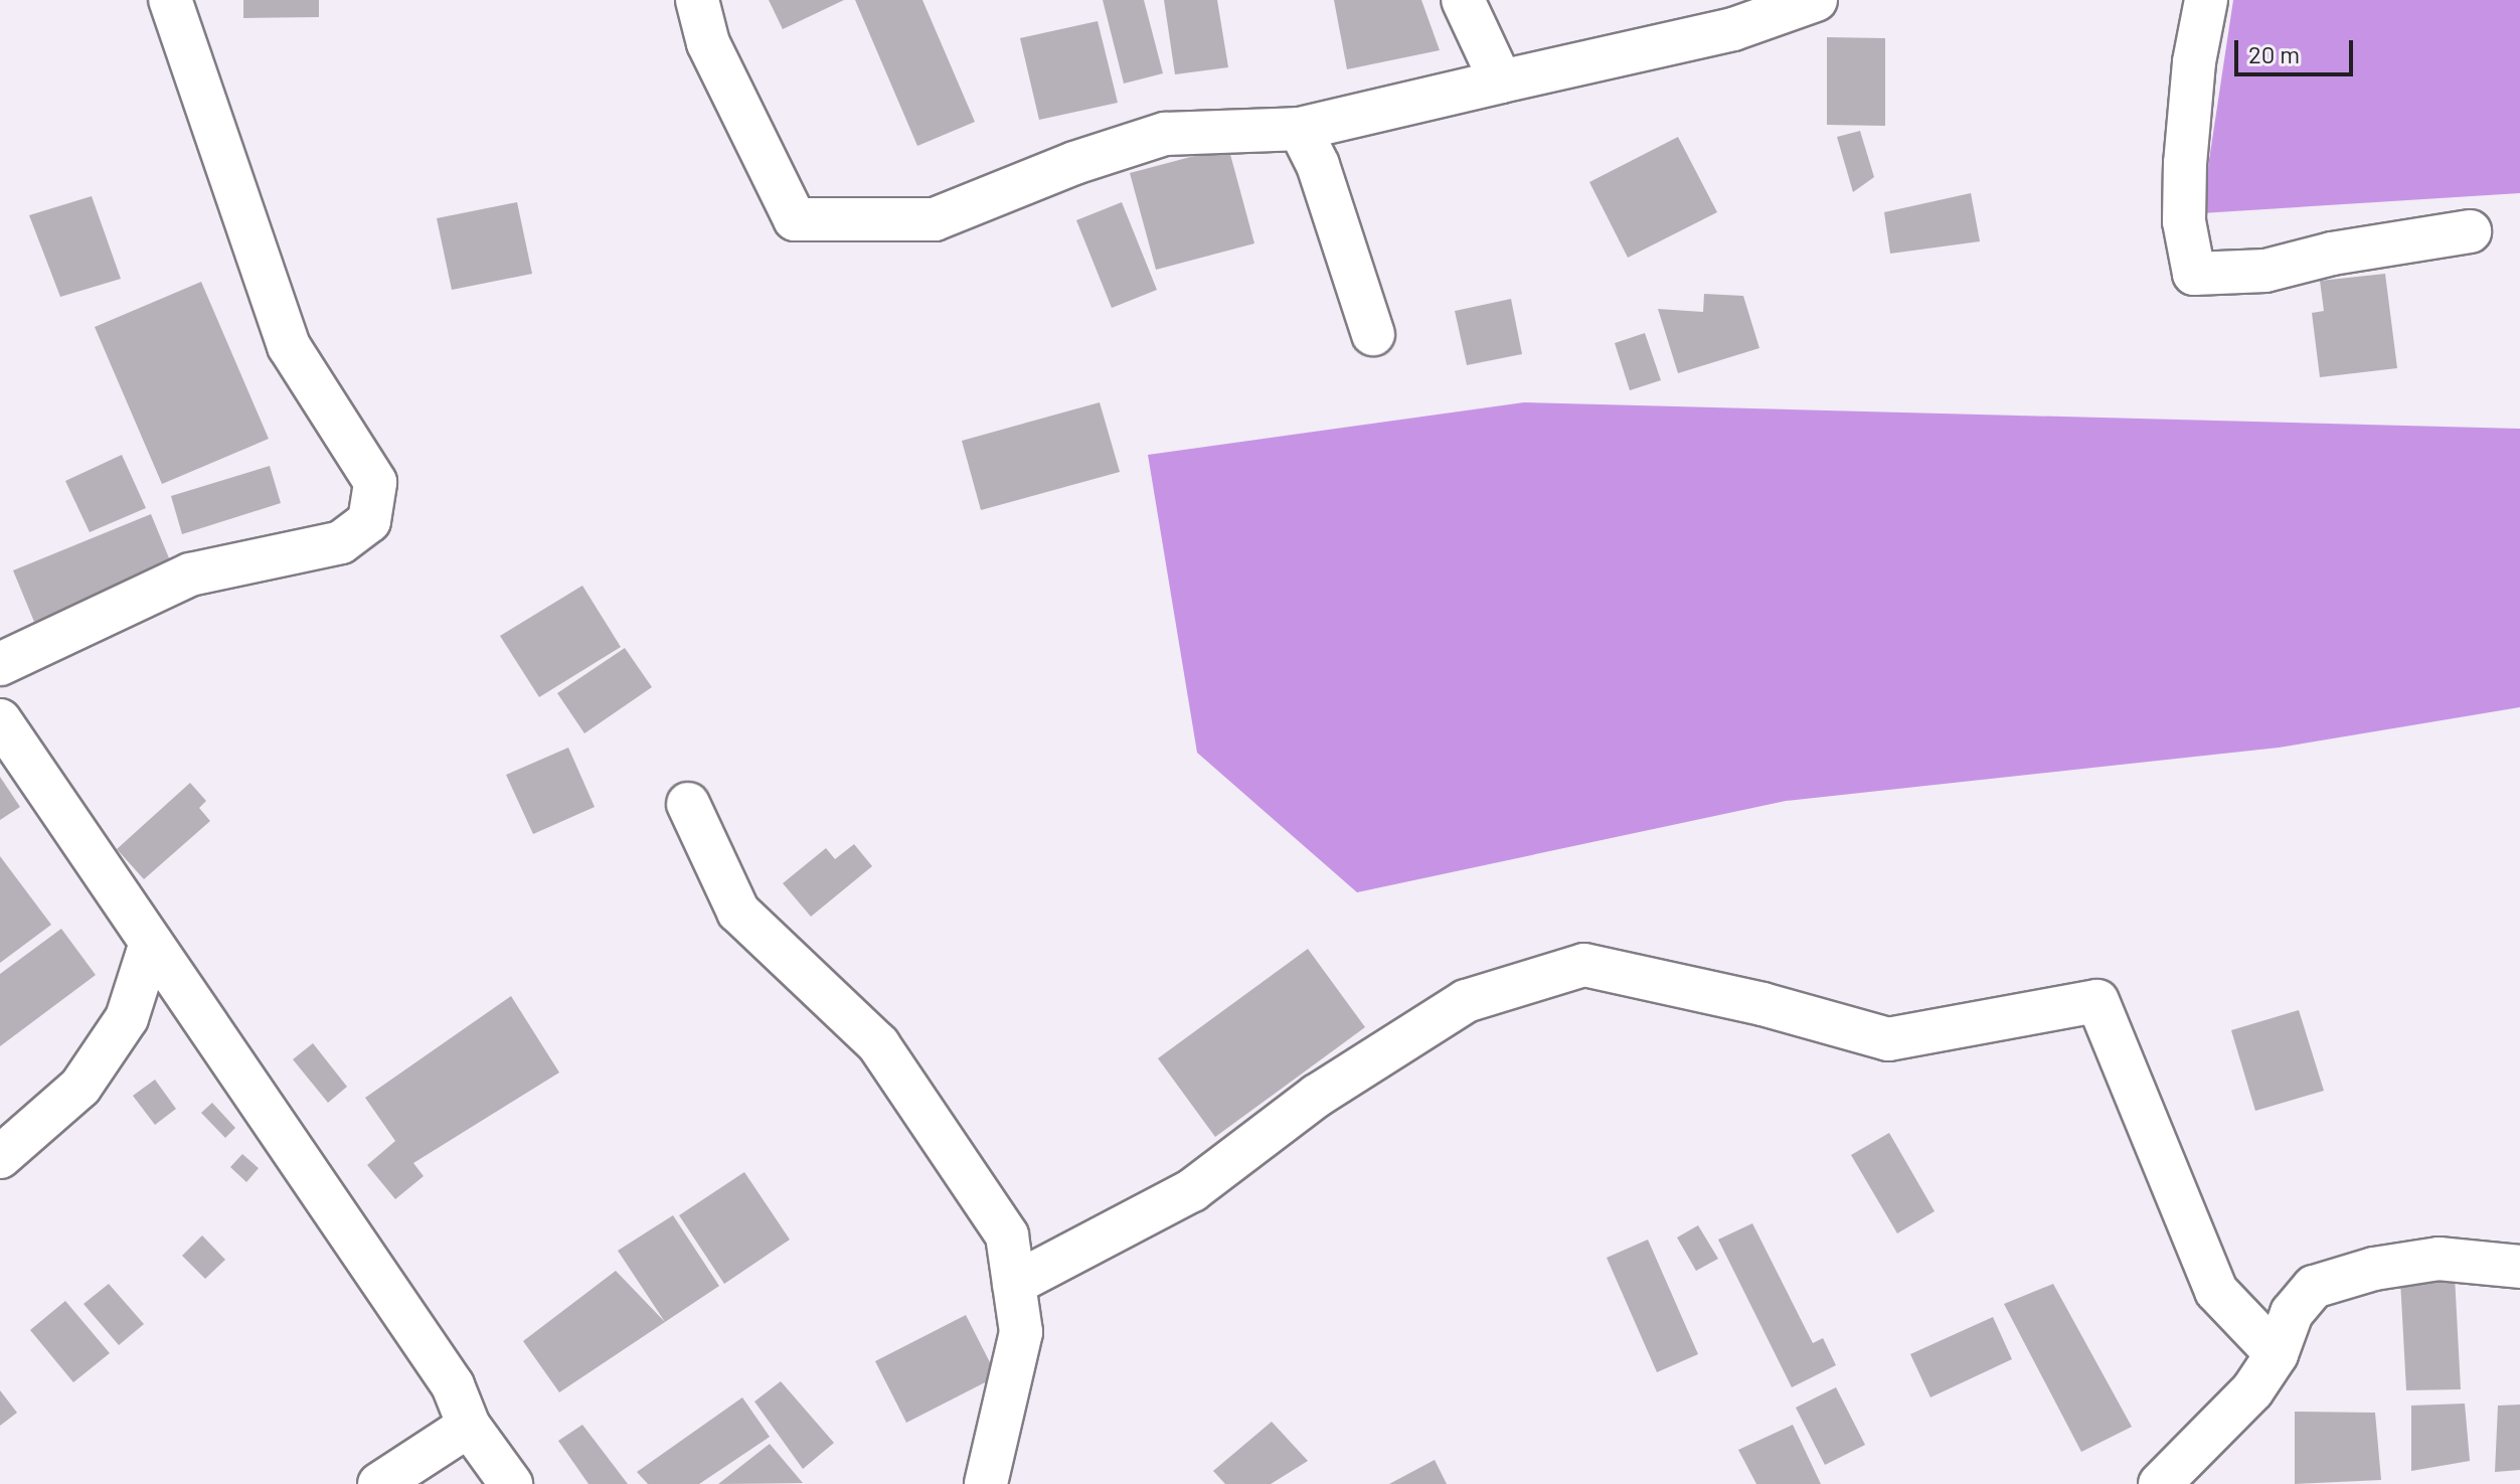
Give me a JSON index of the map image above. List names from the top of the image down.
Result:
{
  "scale_bar": "20 m"
}
